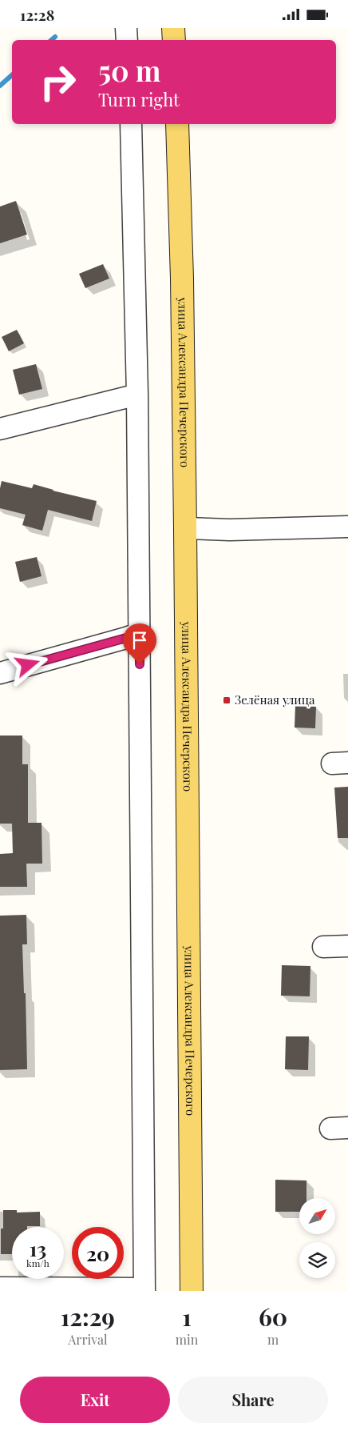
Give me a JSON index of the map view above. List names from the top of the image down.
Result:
{
  "streets": {
    "main road": ["улица Александра Печерского"]
  },
  "places": {
    "transit": ["Зелёная улица"]
  },
  "north": "top right",
  "page": {
    "status": "12:28",
    "turn": ["50 m", "Turn right"],
    "speed": "13 km/h",
    "limit": "20",
    "eta": [
      "12:29",
      "Arrival",
      "1",
      "min",
      "60",
      "m"
    ],
    "buttons": ["Exit", "Share"]
  }
}
